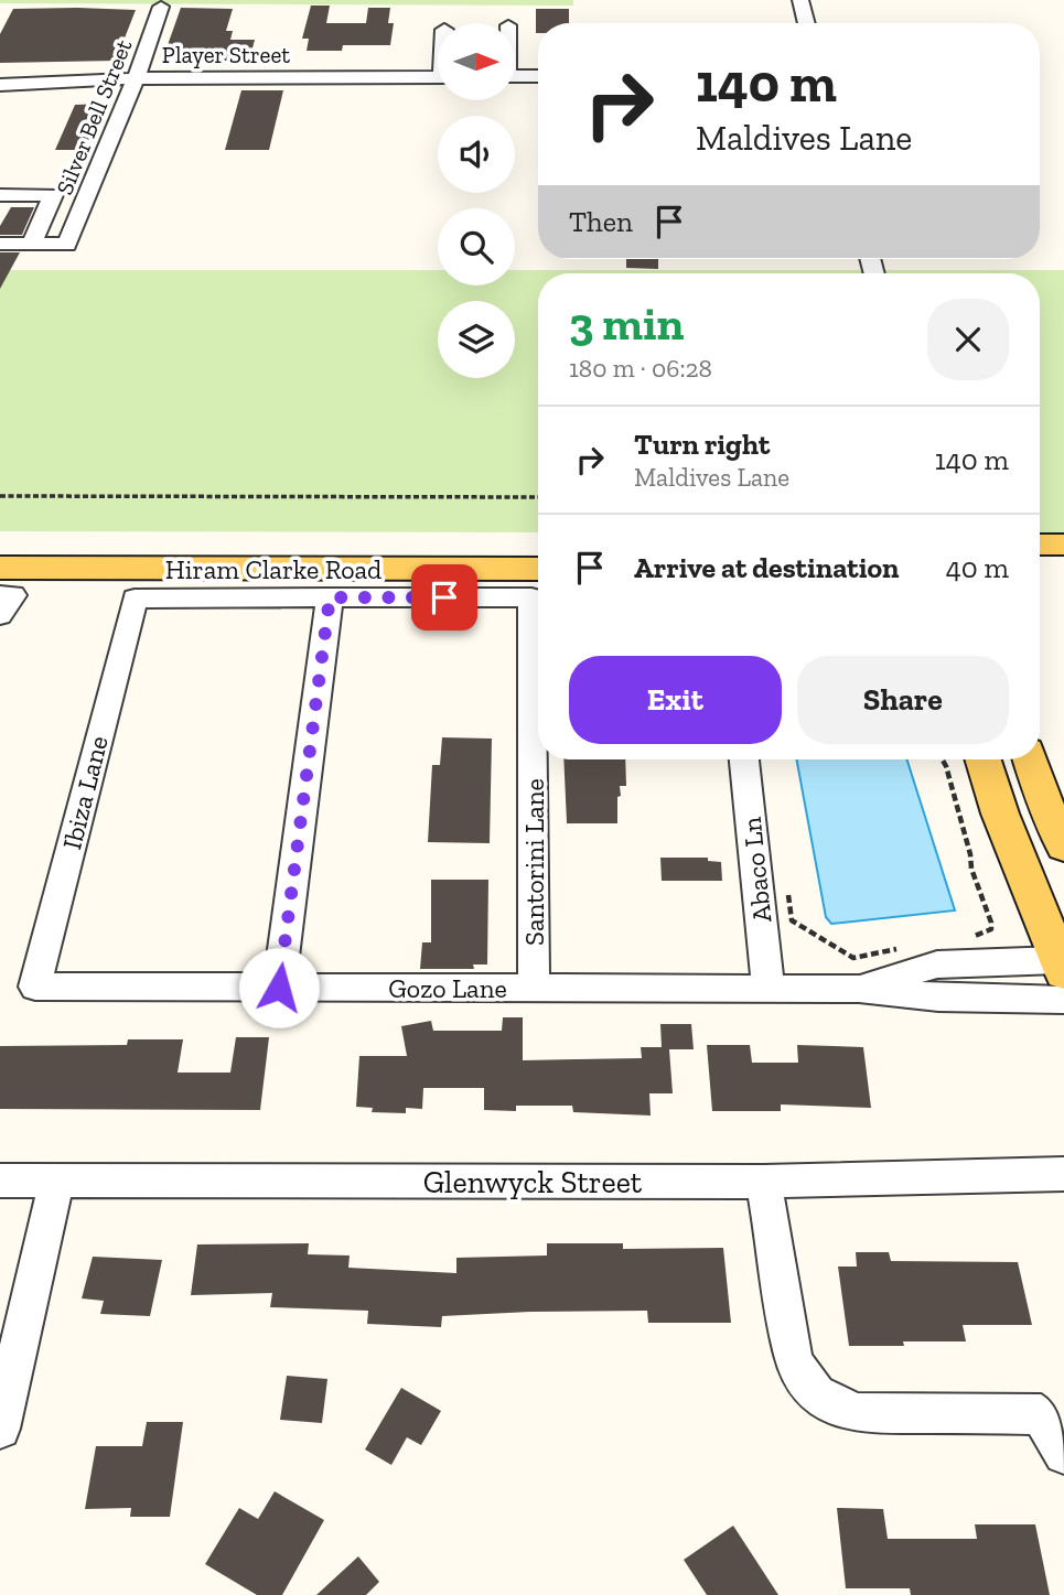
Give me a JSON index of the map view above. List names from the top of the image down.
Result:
{
  "streets": {
    "main road": ["Hiram Clarke Road"],
    "street": [
      "Player Street",
      "Silver Bell Street",
      "Ibiza Lane",
      "Santorini Lane",
      "Abaco Ln",
      "Gozo Lane",
      "Glenwyck Street"
    ]
  },
  "crossings": [
    ["Player Street", "Silver Bell Street"],
    ["Ibiza Lane", "Santorini Lane"],
    ["Ibiza Lane", "Gozo Lane"],
    ["Santorini Lane", "Gozo Lane"],
    ["Abaco Ln", "Gozo Lane"]
  ],
  "north": "right",
  "page": {
    "turn": ["140 m", "Maldives Lane"],
    "then": "Then",
    "heading": ["3 min", "180 m · 06:28"],
    "list": [
      {
        "name": "Turn right",
        "note": "Maldives Lane",
        "value": "140 m"
      },
      {
        "name": "Arrive at destination",
        "value": "40 m"
      }
    ],
    "buttons": ["Exit", "Share"]
  }
}
